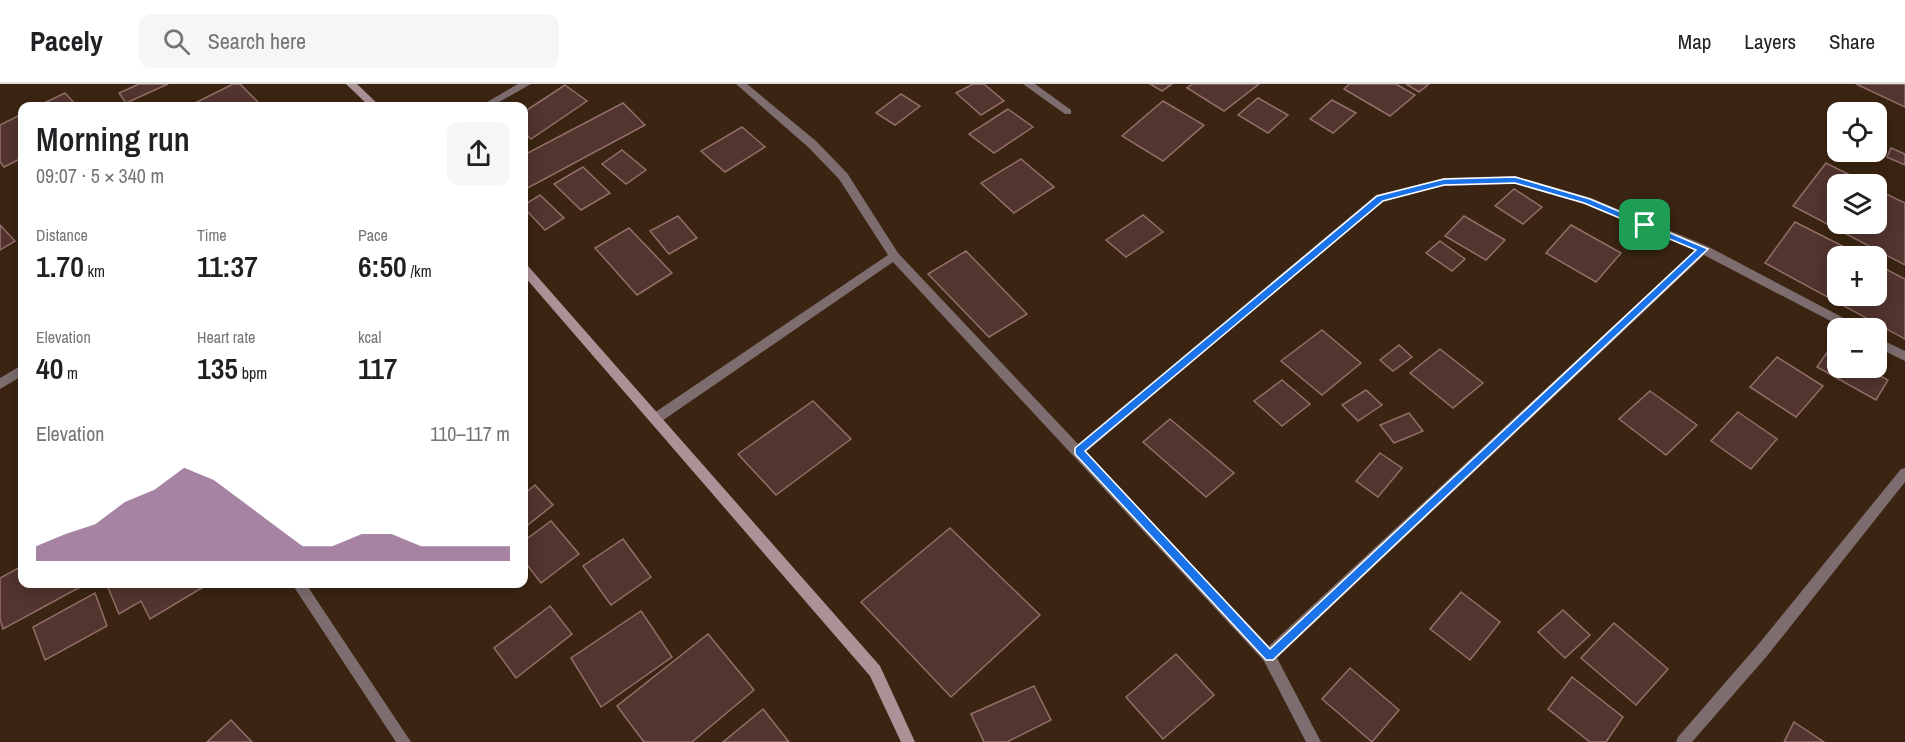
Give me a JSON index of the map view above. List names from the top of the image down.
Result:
{
  "page": {
    "header": "Pacely",
    "search": "Search here",
    "nav": ["Map", "Layers", "Share"],
    "map_buttons": ["+", "−"],
    "heading": ["Morning run", "09:07 · 5 × 340 m"],
    "stats": [
      ["Distance", "1.70 km"],
      ["Time", "11:37"],
      ["Pace", "6:50 /km"],
      ["Elevation", "40 m"],
      ["Heart rate", "135 bpm"],
      ["kcal", "117"]
    ],
    "chart": ["Elevation", "110–117 m"]
  }
}
